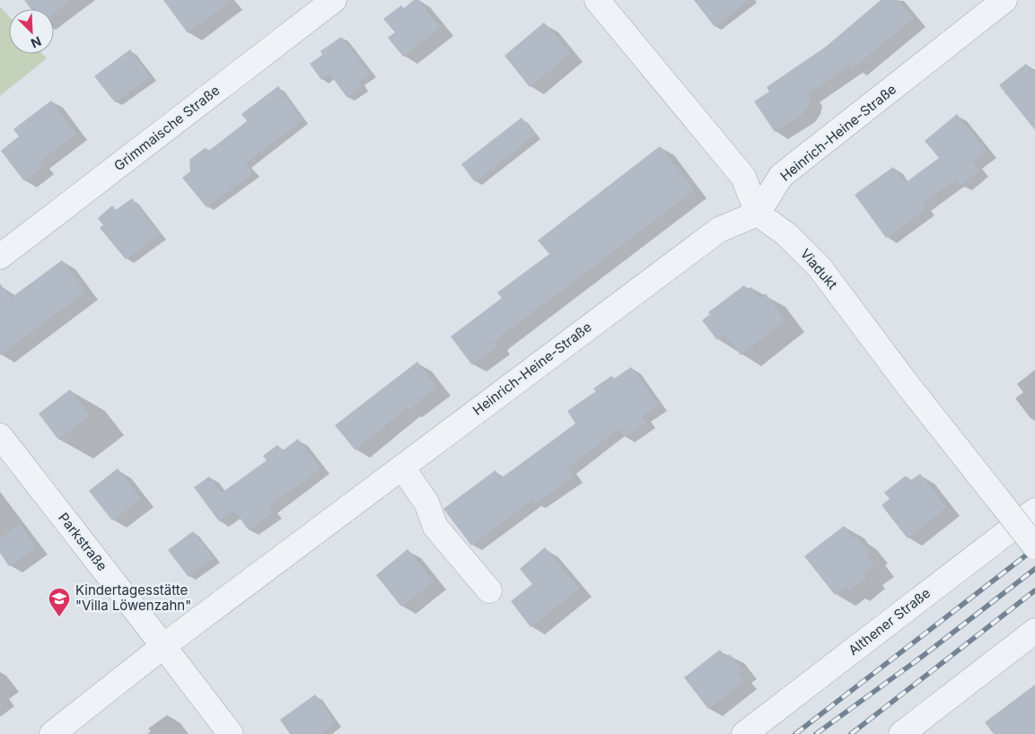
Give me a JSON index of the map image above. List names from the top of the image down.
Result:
{
  "streets": {
    "street": [
      "Grimmaische Straße",
      "Heinrich-Heine-Straße",
      "Viadukt",
      "Parkstraße",
      "Althener Straße"
    ]
  },
  "crossings": [
    ["Heinrich-Heine-Straße", "Viadukt"],
    ["Heinrich-Heine-Straße", "Parkstraße"]
  ],
  "places": {
    "school or university": ["Kindertagesstätte \"Villa Löwenzahn\""]
  },
  "north": "bottom right"
}
